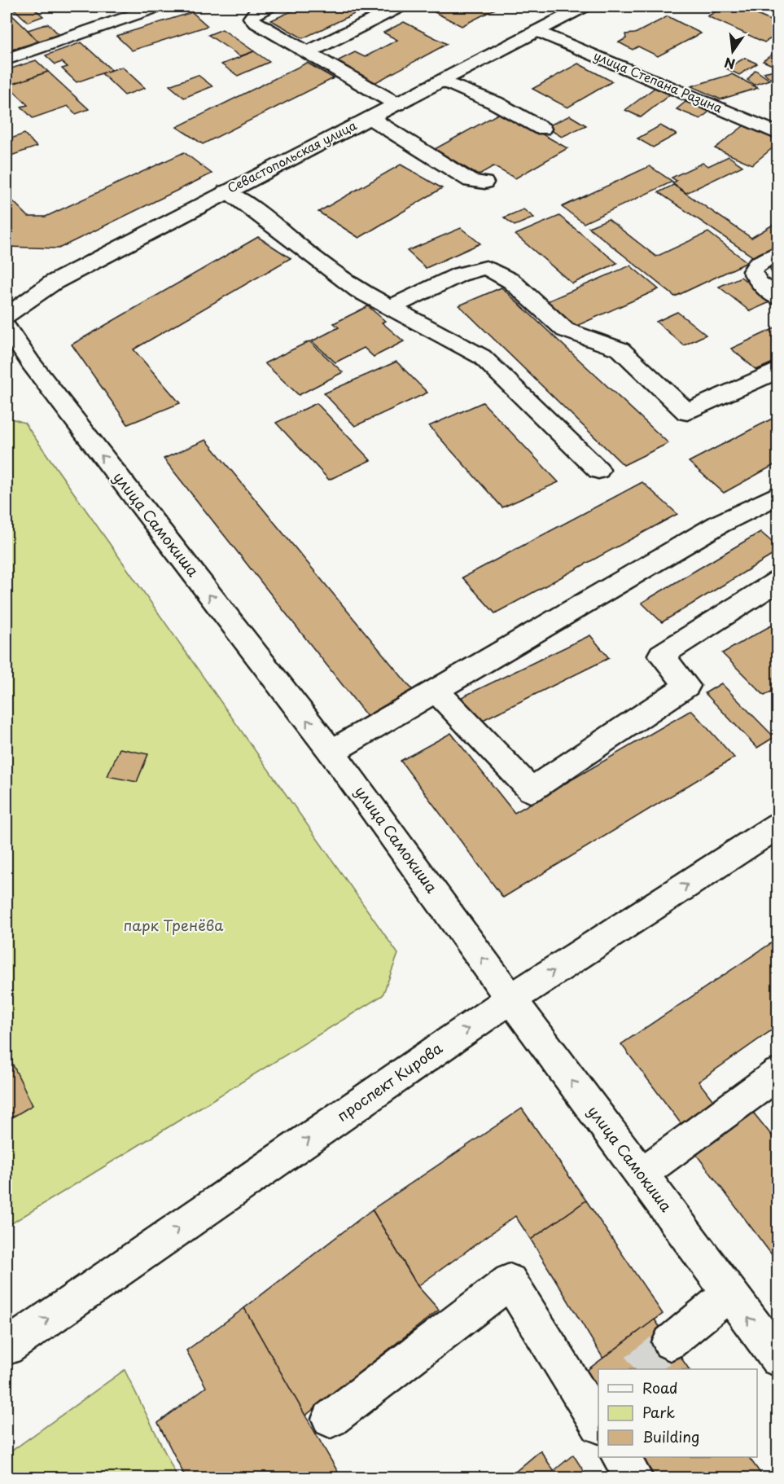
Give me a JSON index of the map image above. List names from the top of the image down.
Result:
{
  "streets": {
    "main road": [
      "улица Степана Разина",
      "Севастопольская улица",
      "улица Самокиша",
      "проспект Кирова"
    ]
  },
  "crossings": [
    ["улица Степана Разина", "Севастопольская улица"],
    ["улица Самокиша", "проспект Кирова"]
  ],
  "one_way": ["улица Самокиша", "проспект Кирова"],
  "parks": ["парк Тренёва"],
  "legend": ["Road", "Park", "Building"],
  "north": "bottom"
}
